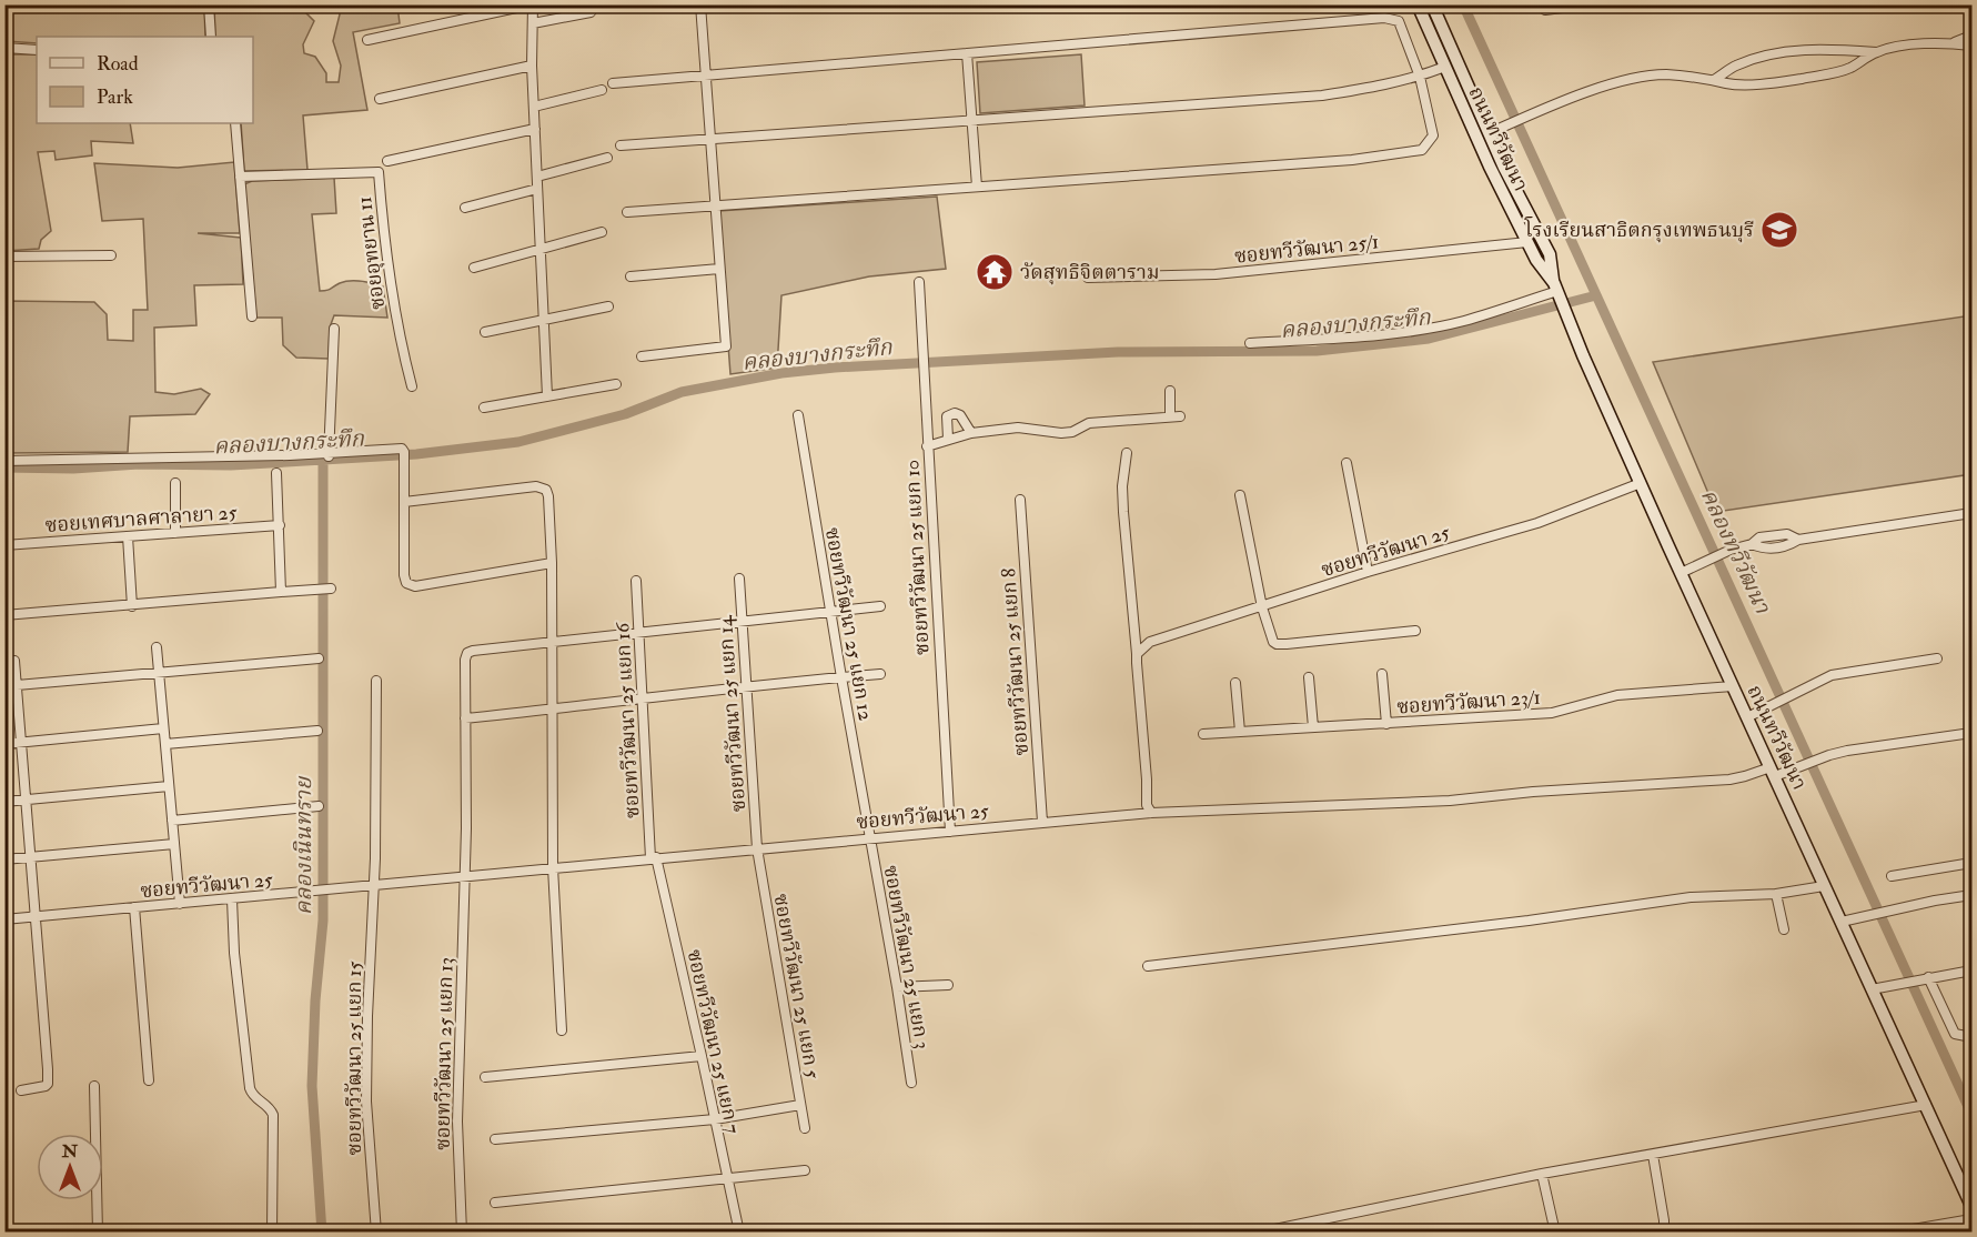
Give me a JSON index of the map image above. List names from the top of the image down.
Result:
{
  "streets": {
    "main road": ["ถนนทวีวัฒนา"],
    "street": [
      "ซอยทวีวัฒนา 25/1",
      "ซอยอุทยาน 11",
      "ซอยเทศบาลศาลายา 25",
      "ซอยทวีวัฒนา 25",
      "ซอยทวีวัฒนา 25 แยก 10",
      "ซอยทวีวัฒนา 25 แยก 12",
      "ซอยทวีวัฒนา 25 แยก 8",
      "ซอยทวีวัฒนา 23/1",
      "ซอยทวีวัฒนา 25 แยก 14",
      "ซอยทวีวัฒนา 25 แยก 16",
      "ซอยทวีวัฒนา 25 แยก 3",
      "ซอยทวีวัฒนา 25 แยก 5",
      "ซอยทวีวัฒนา 25 แยก 7",
      "ซอยทวีวัฒนา 25 แยก 13",
      "ซอยทวีวัฒนา 25 แยก 15"
    ]
  },
  "crossings": [
    ["ถนนทวีวัฒนา", "ซอยทวีวัฒนา 25/1"],
    ["ถนนทวีวัฒนา", "ซอยทวีวัฒนา 25"],
    ["ถนนทวีวัฒนา", "ซอยทวีวัฒนา 23/1"],
    ["ซอยทวีวัฒนา 25", "ซอยทวีวัฒนา 25 แยก 10"],
    ["ซอยทวีวัฒนา 25", "ซอยทวีวัฒนา 25 แยก 12"],
    ["ซอยทวีวัฒนา 25", "ซอยทวีวัฒนา 25 แยก 8"],
    ["ซอยทวีวัฒนา 25", "ซอยทวีวัฒนา 25 แยก 14"],
    ["ซอยทวีวัฒนา 25", "ซอยทวีวัฒนา 25 แยก 16"],
    ["ซอยทวีวัฒนา 25", "ซอยทวีวัฒนา 25 แยก 3"],
    ["ซอยทวีวัฒนา 25", "ซอยทวีวัฒนา 25 แยก 5"],
    ["ซอยทวีวัฒนา 25", "ซอยทวีวัฒนา 25 แยก 7"],
    ["ซอยทวีวัฒนา 25", "ซอยทวีวัฒนา 25 แยก 13"],
    ["ซอยทวีวัฒนา 25", "ซอยทวีวัฒนา 25 แยก 15"],
    ["ซอยทวีวัฒนา 25 แยก 12", "ซอยทวีวัฒนา 25 แยก 3"],
    ["ซอยทวีวัฒนา 25 แยก 14", "ซอยทวีวัฒนา 25 แยก 5"],
    ["ซอยทวีวัฒนา 25 แยก 16", "ซอยทวีวัฒนา 25 แยก 7"]
  ],
  "water": ["คลองบางกระทึก", "คลองทวีวัฒนา", "คลองเนินทราย"],
  "places": {
    "school or university": ["โรงเรียนสาธิตกรุงเทพธนบุรี"],
    "temple": ["วัดสุทธิจิตตาราม"]
  },
  "legend": ["Road", "Park"],
  "north": "top"
}
